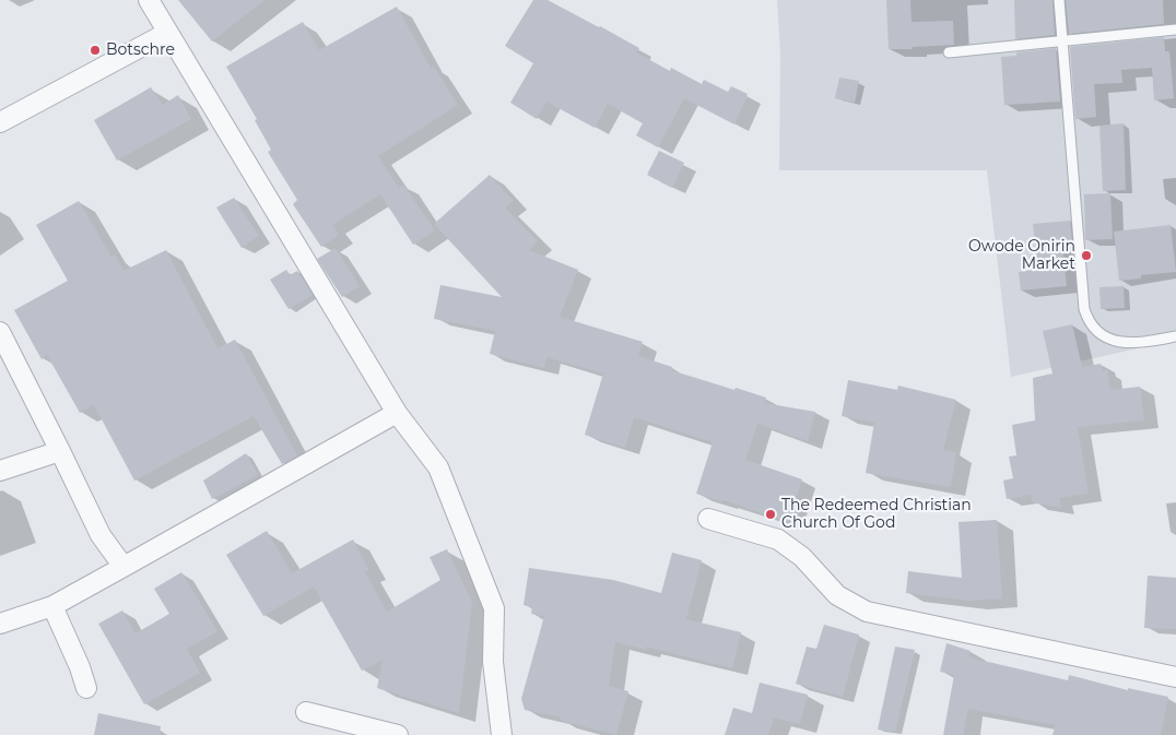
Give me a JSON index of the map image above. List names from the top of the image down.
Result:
{
  "places": ["Botschre", "Owode Onirin Market", "The Redeemed Christian Church Of God"]
}
